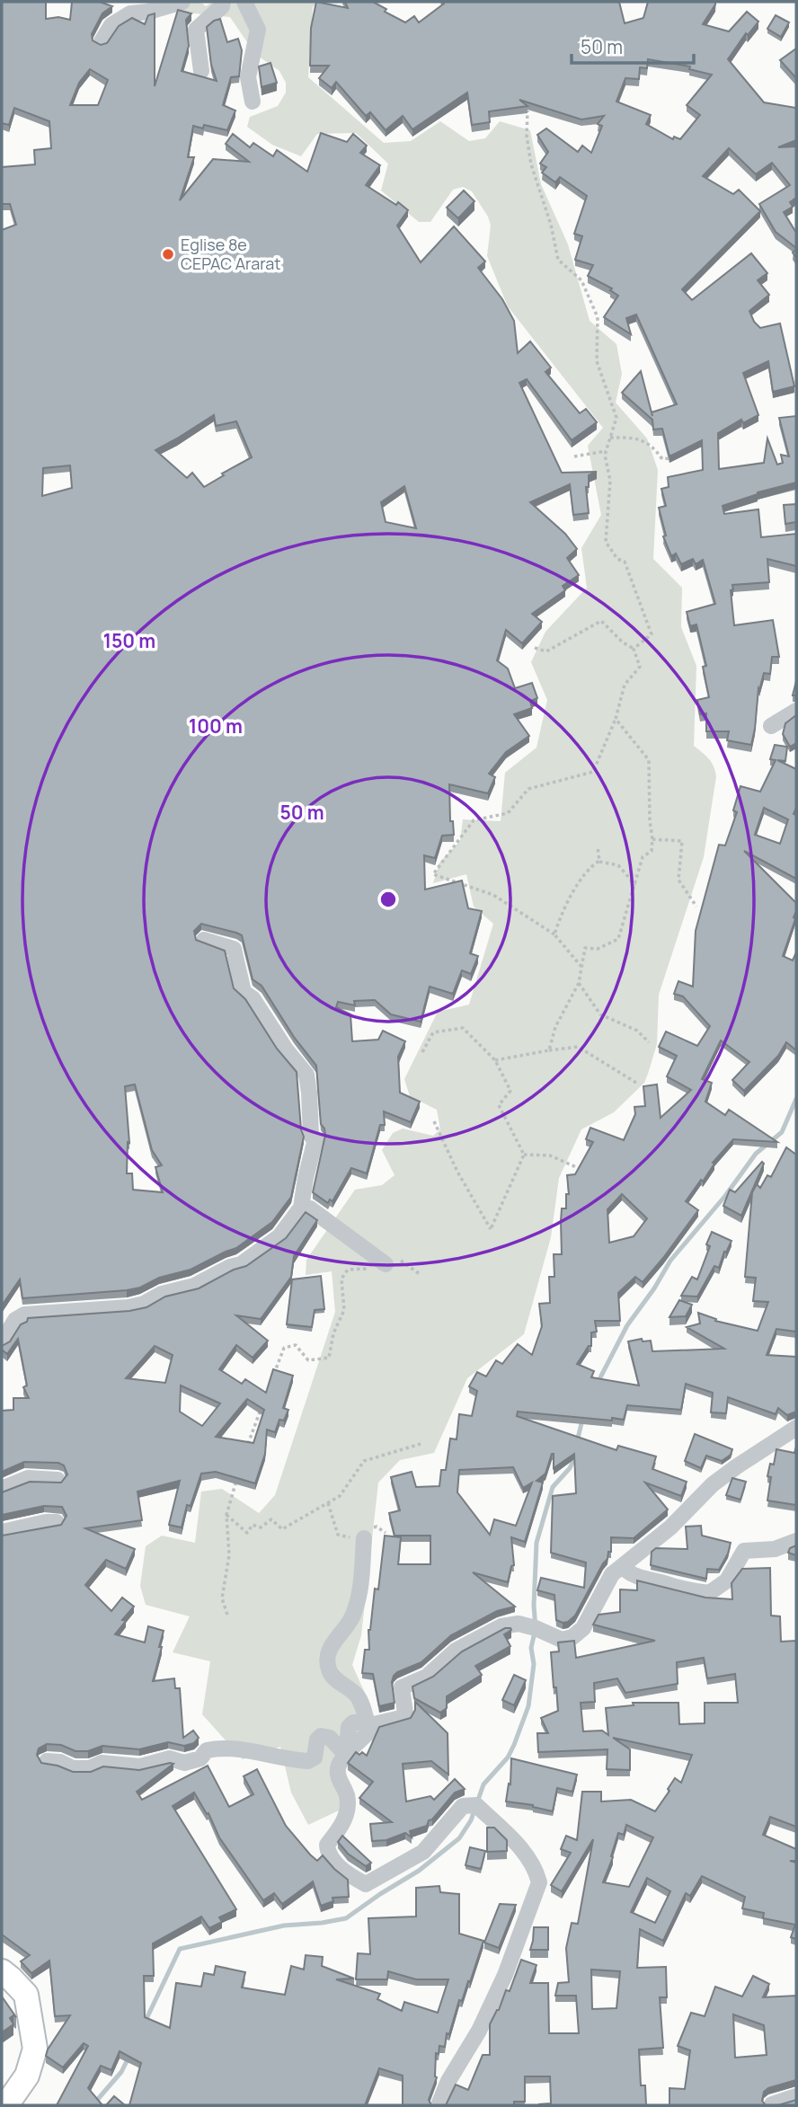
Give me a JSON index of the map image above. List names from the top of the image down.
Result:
{
  "places": ["Eglise 8e CEPAC Ararat"],
  "scale_bar": "50 m",
  "rings": ["150 m", "100 m", "50 m"]
}
